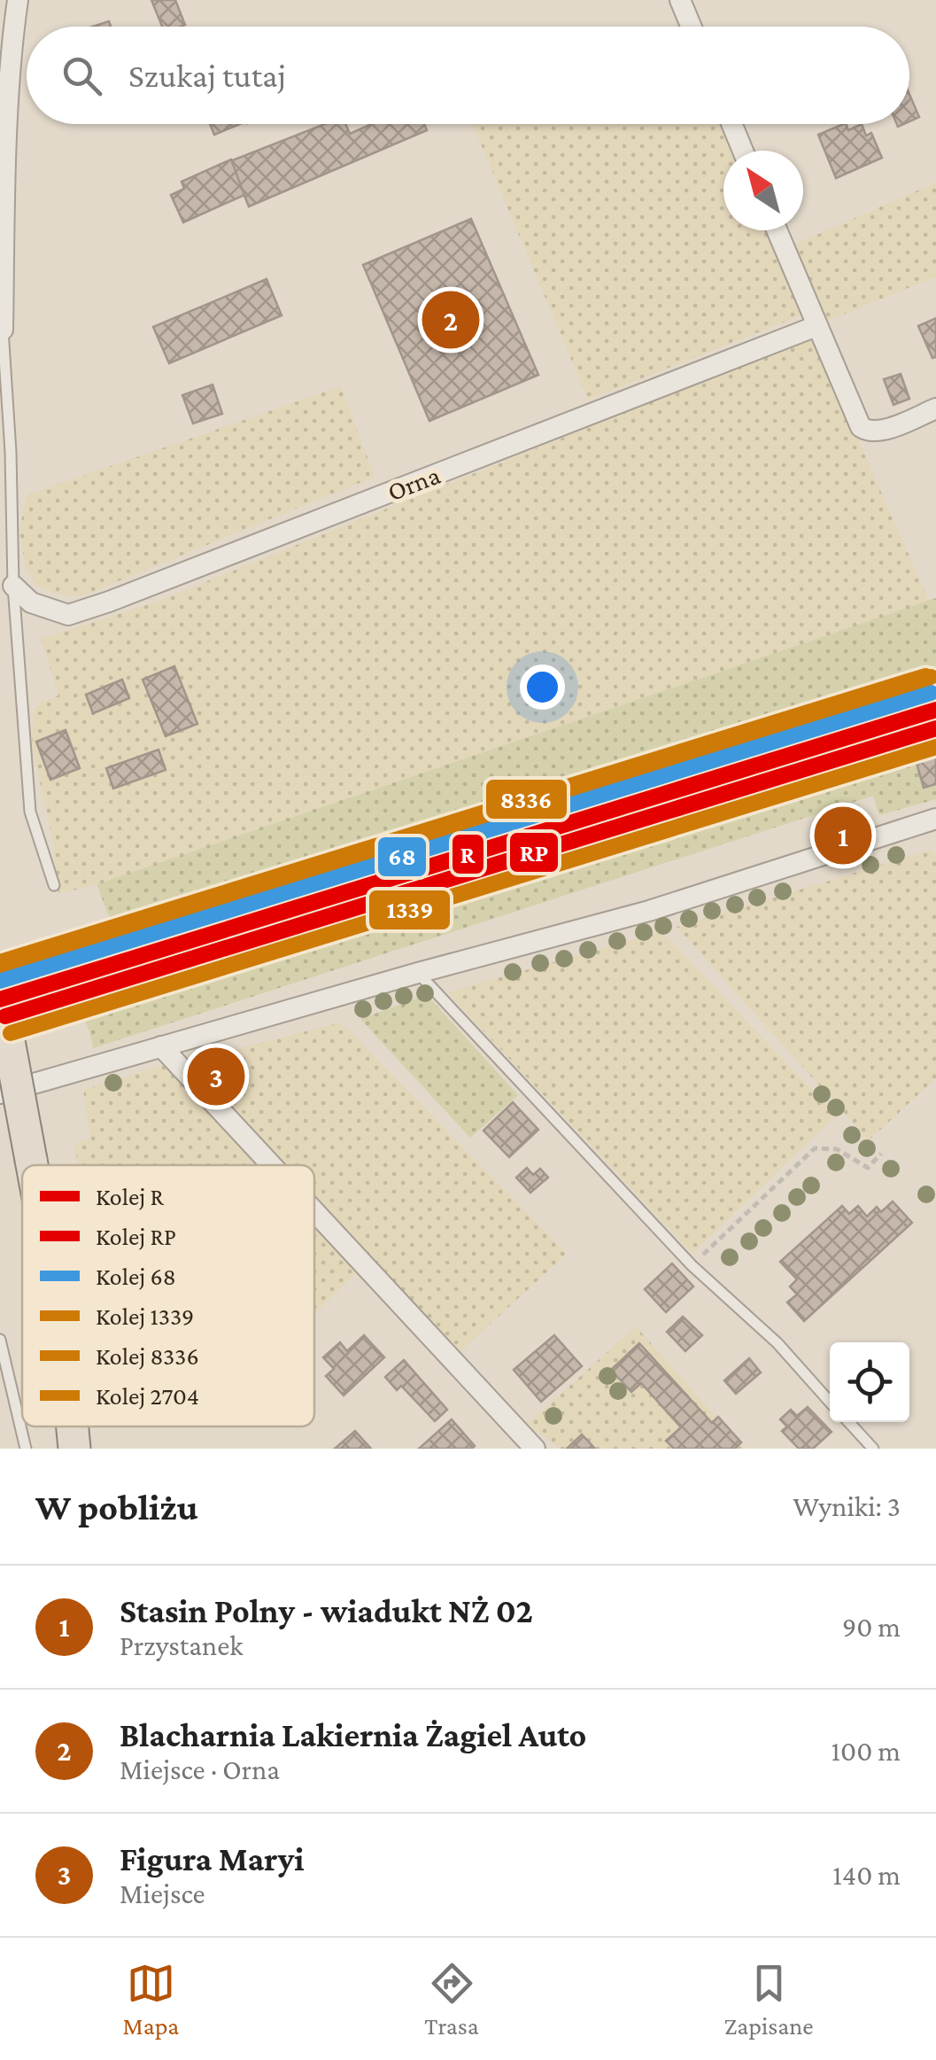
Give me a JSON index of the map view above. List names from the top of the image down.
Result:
{
  "streets": {
    "street": ["Orna"]
  },
  "lines": [
    "rail line 8336",
    "rail line 2704",
    "rail line 68",
    "rail line R",
    "rail line RP",
    "rail line 1339"
  ],
  "legend": [
    "Kolej R",
    "Kolej RP",
    "Kolej 68",
    "Kolej 1339",
    "Kolej 8336",
    "Kolej 2704"
  ],
  "north": "top left",
  "page": {
    "search": "Szukaj tutaj",
    "pins": ["2", "1", "3"],
    "heading": ["W pobliżu", "Wyniki: 3"],
    "list": [
      {
        "mark": "1",
        "name": "Stasin Polny - wiadukt NŻ 02",
        "note": "Przystanek",
        "value": "90 m"
      },
      {
        "mark": "2",
        "name": "Blacharnia Lakiernia Żagiel Auto",
        "note": "Miejsce · Orna",
        "value": "100 m"
      },
      {
        "mark": "3",
        "name": "Figura Maryi",
        "note": "Miejsce",
        "value": "140 m"
      }
    ],
    "nav": ["Mapa", "Trasa", "Zapisane"]
  }
}
